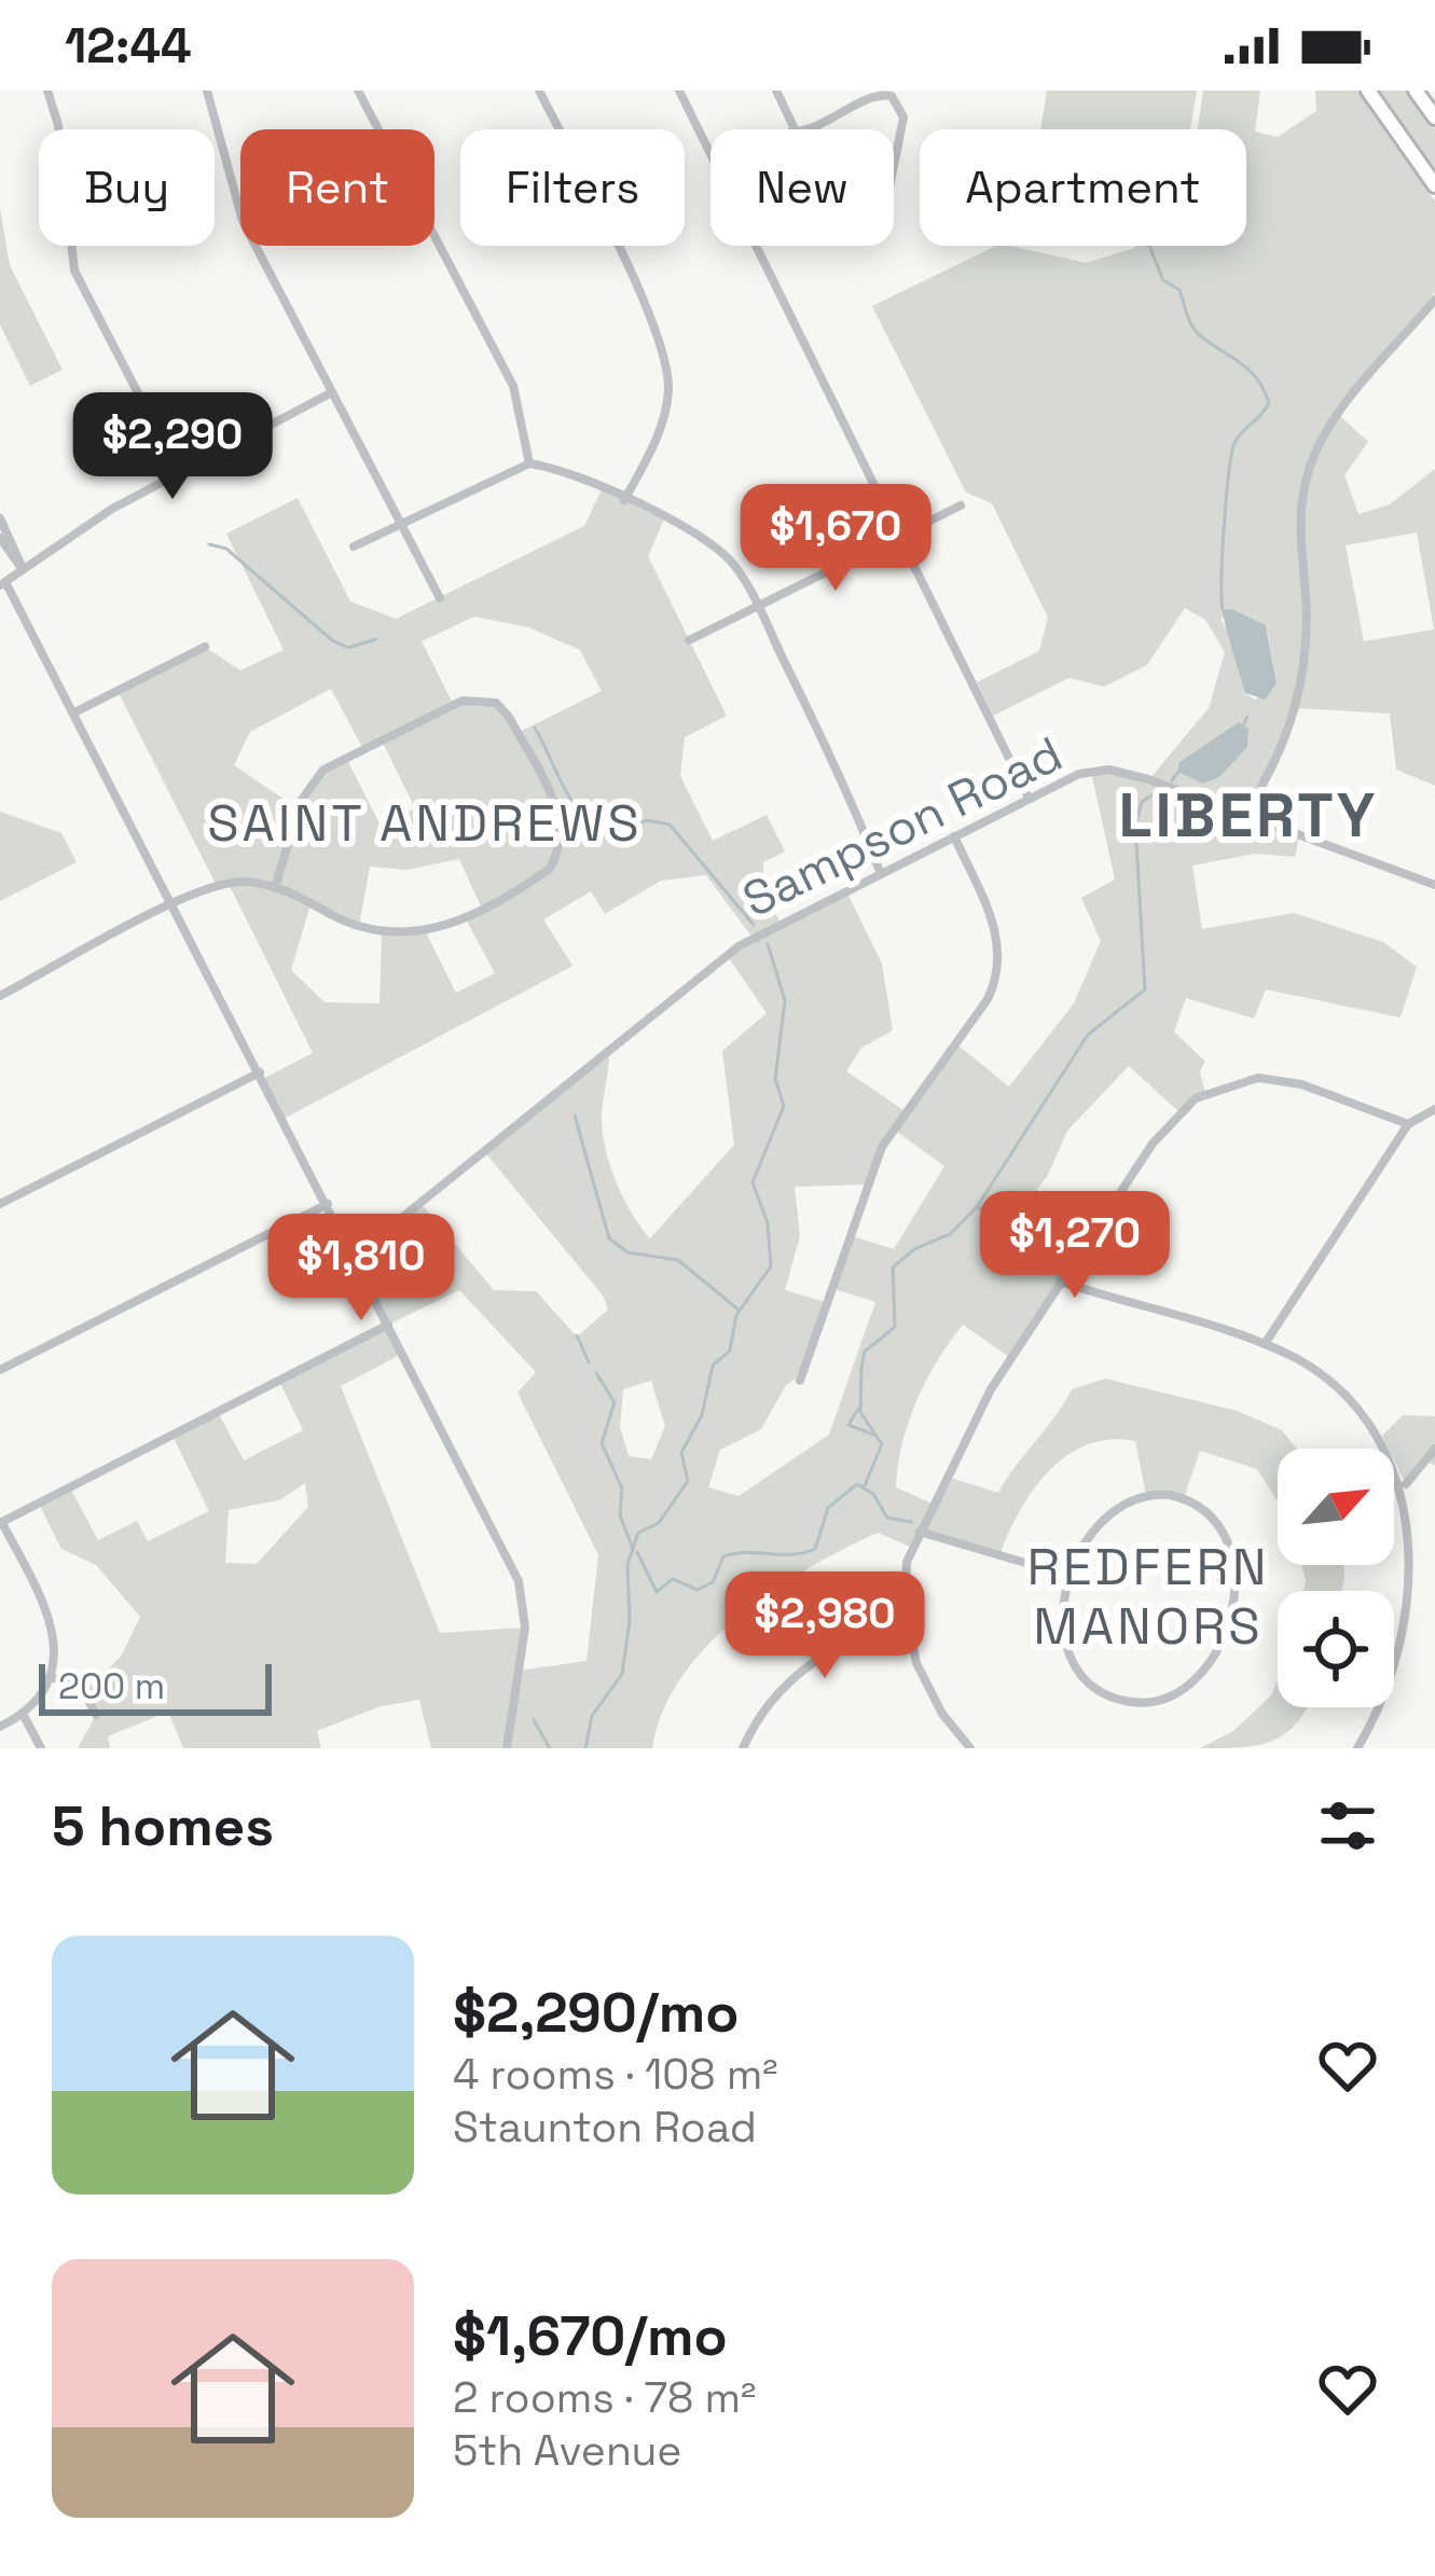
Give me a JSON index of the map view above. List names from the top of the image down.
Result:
{
  "streets": {
    "street": ["Sampson Road"]
  },
  "districts": ["LIBERTY", "SAINT ANDREWS", "REDFERN MANORS"],
  "scale_bar": "200 m",
  "north": "top right",
  "page": {
    "status": "12:44",
    "chip": [
      "Buy",
      "Rent",
      "Filters",
      "New",
      "Apartment"
    ],
    "price": [
      "$2,290",
      "$1,670",
      "$1,270",
      "$1,810",
      "$2,980"
    ],
    "scale": "200 m",
    "heading": "5 homes",
    "list": [
      {
        "name": "$2,290/mo",
        "note": "4 rooms · 108 m² · Staunton Road"
      },
      {
        "name": "$1,670/mo",
        "note": "2 rooms · 78 m² · 5th Avenue"
      }
    ]
  }
}
